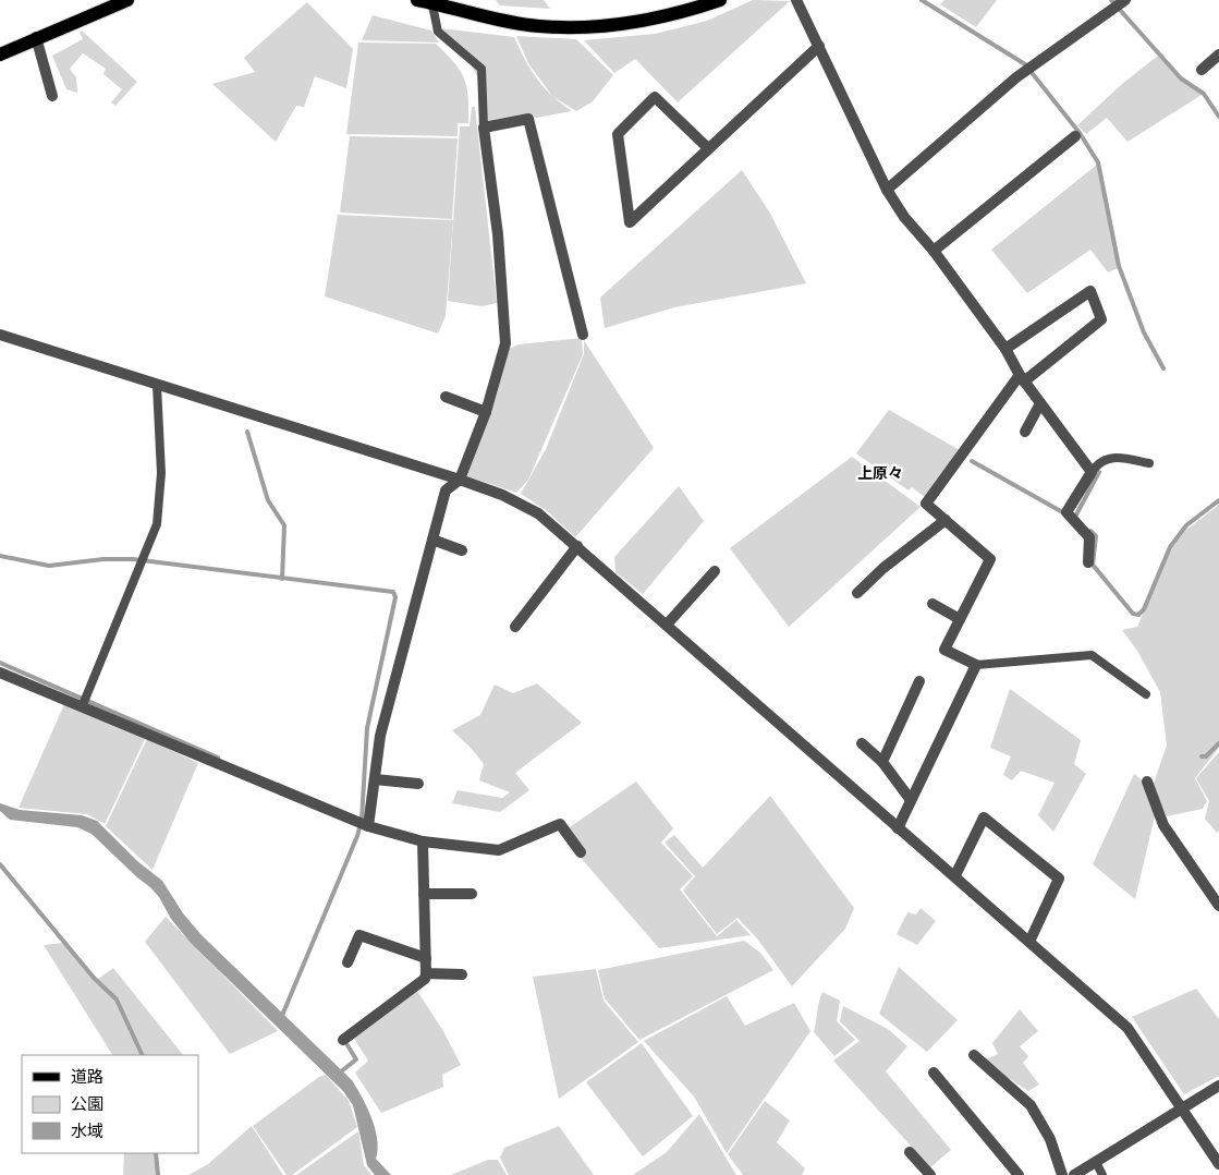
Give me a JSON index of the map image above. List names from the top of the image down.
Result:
{
  "districts": ["上原々"],
  "legend": ["道路", "公園", "水域"]
}
